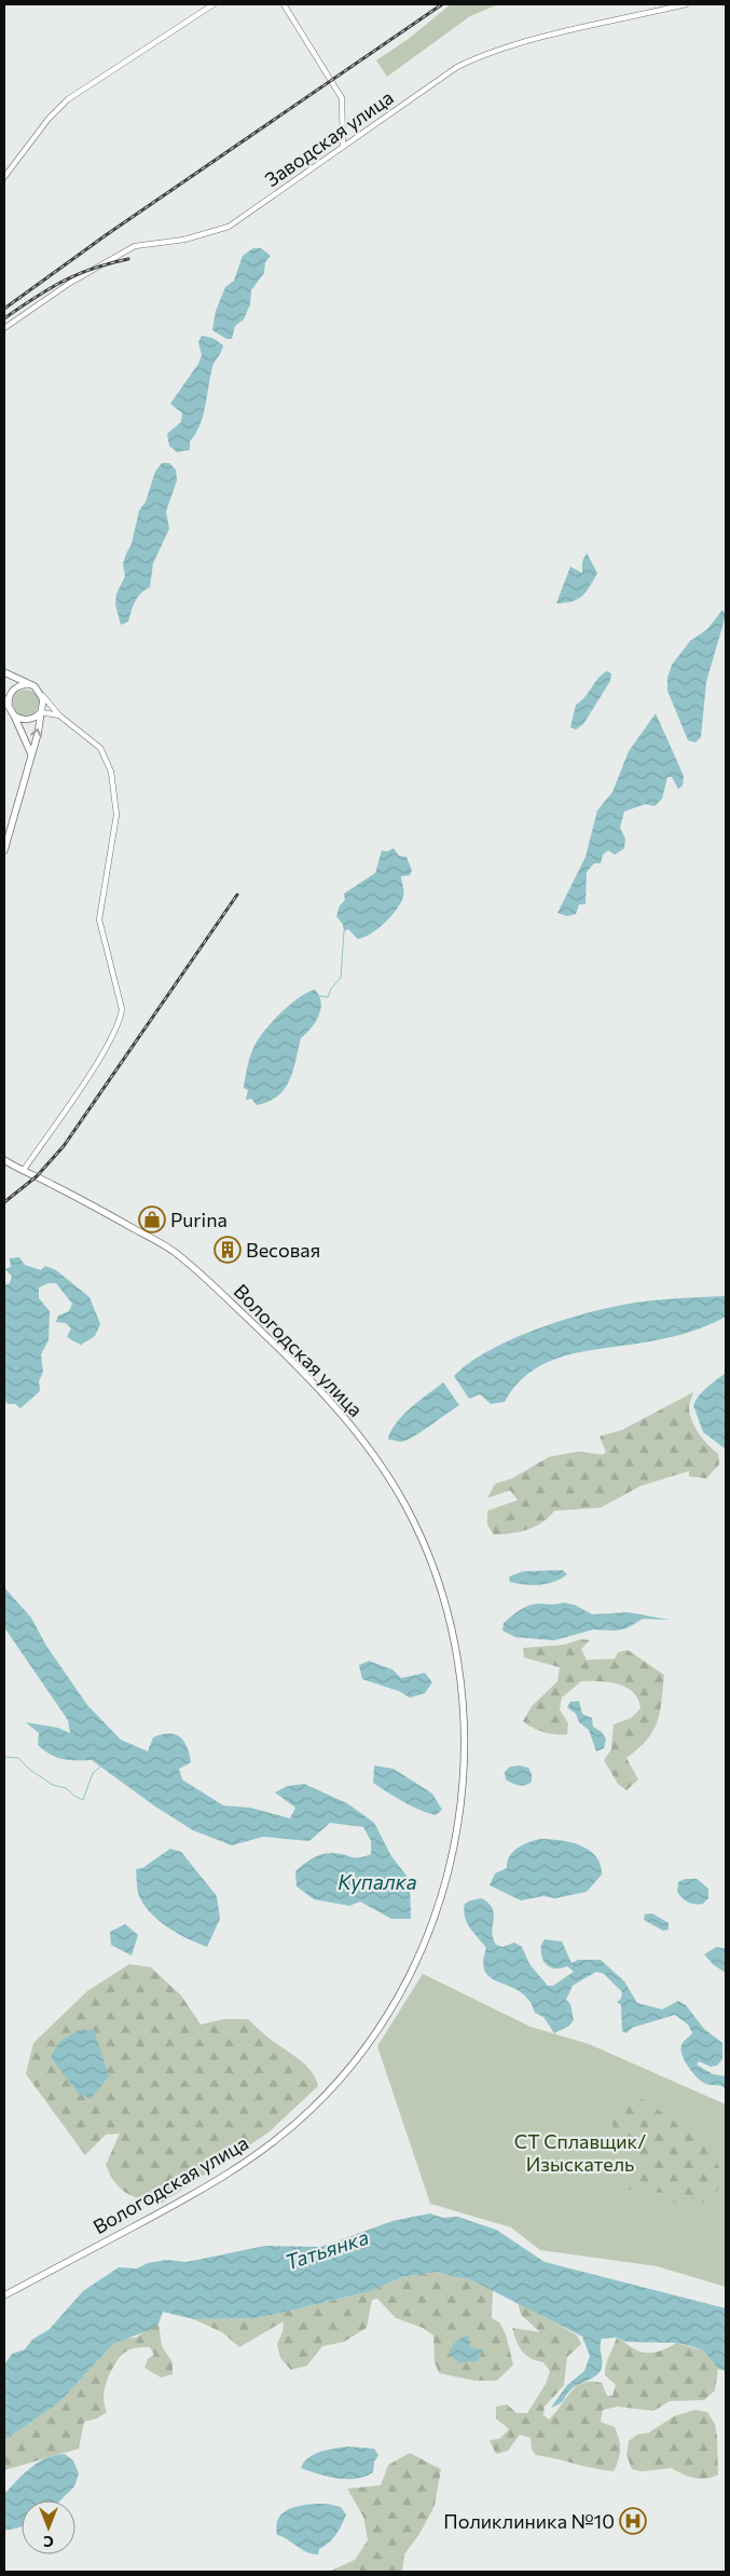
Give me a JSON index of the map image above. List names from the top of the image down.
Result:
{
  "streets": {
    "main road": ["Вологодская улица"],
    "street": ["Заводская улица"]
  },
  "water": ["Купалка", "Татьянка"],
  "parks": ["СТ Сплавщик/ Изыскатель"],
  "places": {
    "shop": ["Purina"],
    "building": ["Весовая"],
    "hospital": ["Поликлиника №10"]
  },
  "north": "bottom"
}
